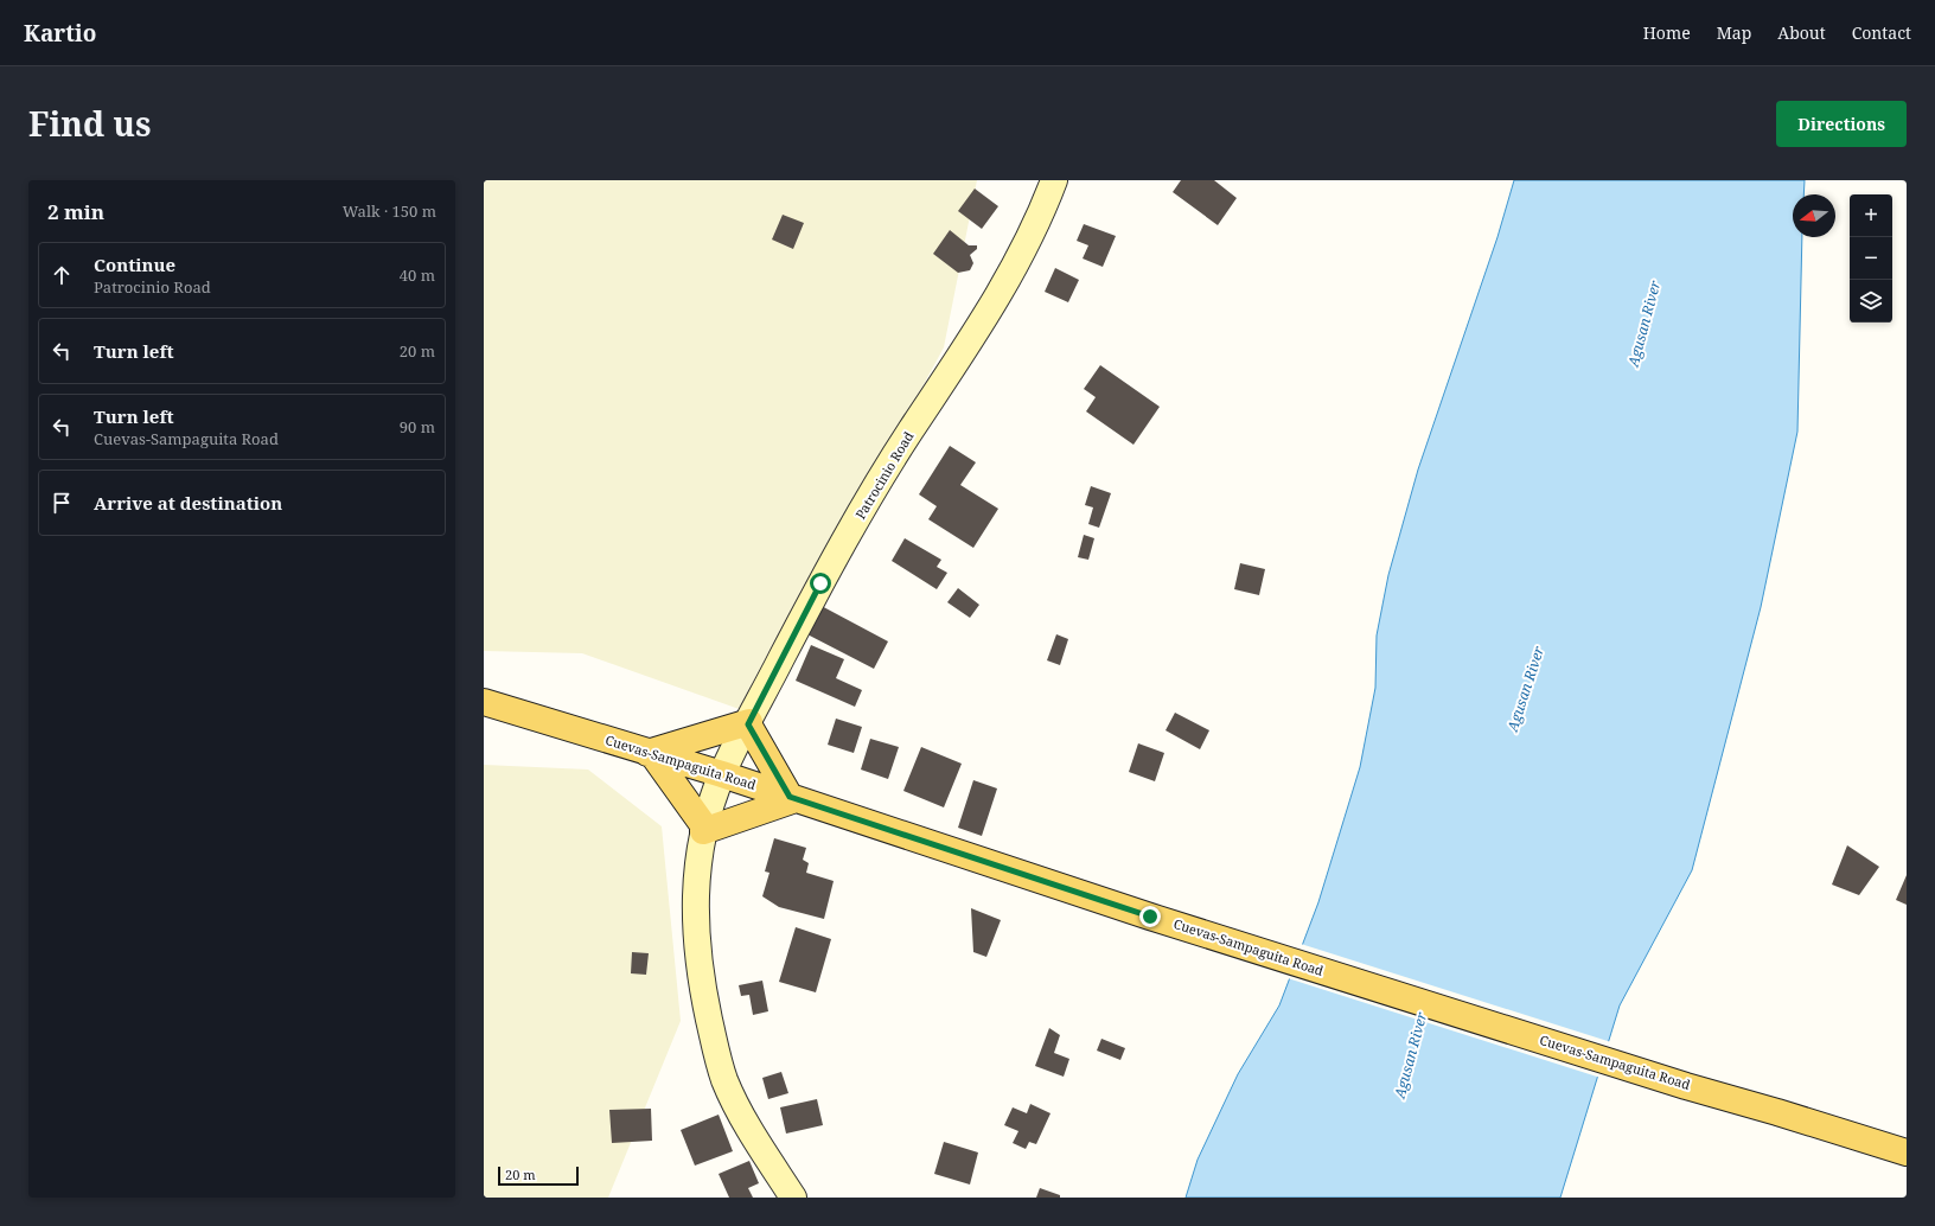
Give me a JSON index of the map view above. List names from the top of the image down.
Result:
{
  "streets": {
    "main road": ["Cuevas-Sampaguita Road"],
    "street": ["Patrocinio Road"]
  },
  "crossings": [
    ["Patrocinio Road", "Cuevas-Sampaguita Road"]
  ],
  "water": ["Agusan River"],
  "scale_bar": "20 m",
  "north": "left",
  "page": {
    "header": "Kartio",
    "nav": [
      "Home",
      "Map",
      "About",
      "Contact"
    ],
    "title": "Find us",
    "buttons": "Directions",
    "heading": ["2 min", "Walk · 150 m"],
    "map_buttons": ["+", "−"],
    "list": [
      ["Continue", "Patrocinio Road", "40 m"],
      ["Turn left", "20 m"],
      ["Turn left", "Cuevas-Sampaguita Road", "90 m"],
      "Arrive at destination"
    ],
    "scale": "20 m"
  }
}
